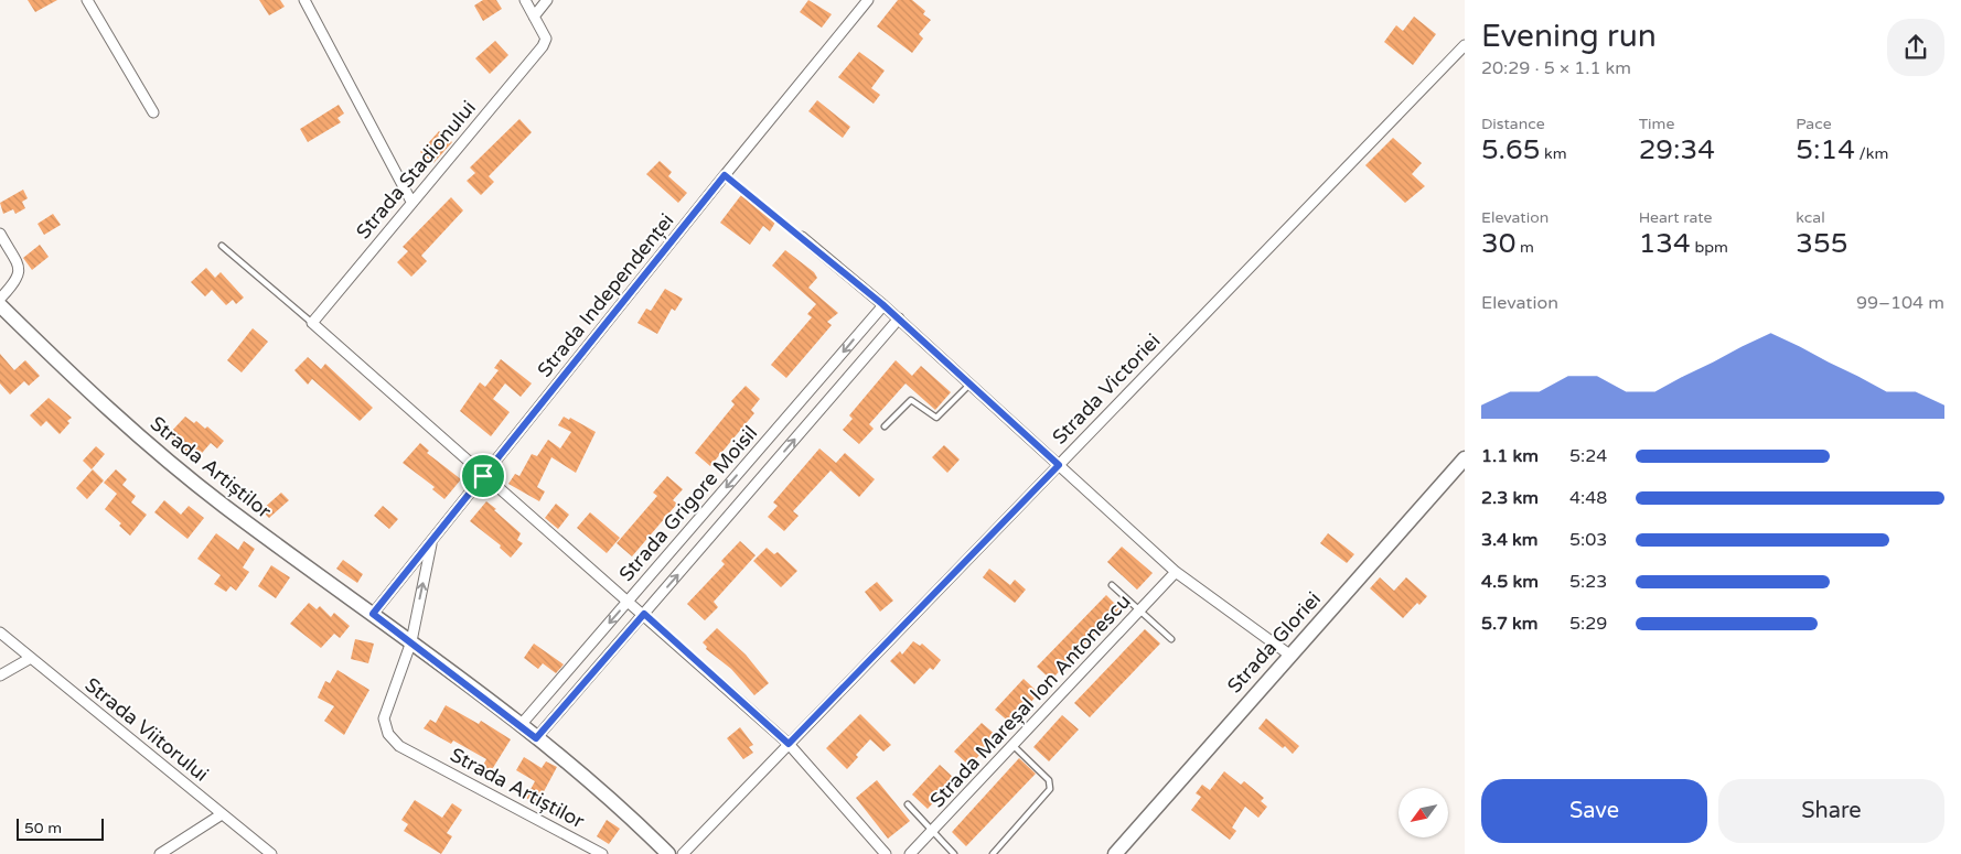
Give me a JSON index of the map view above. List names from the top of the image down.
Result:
{
  "streets": {
    "street": [
      "Strada Stadionului",
      "Strada Independenței",
      "Strada Victoriei",
      "Strada Artiștilor",
      "Strada Grigore Moisil",
      "Strada Gloriei",
      "Strada Mareșal Ion Antonescu",
      "Strada Viitorului"
    ]
  },
  "crossings": [
    ["Strada Independenței", "Strada Artiștilor"],
    ["Strada Artiștilor", "Strada Grigore Moisil"]
  ],
  "scale_bar": "50 m",
  "north": "bottom left",
  "page": {
    "heading": ["Evening run", "20:29 · 5 × 1.1 km"],
    "stats": [
      ["Distance", "5.65 km"],
      ["Time", "29:34"],
      ["Pace", "5:14 /km"],
      ["Elevation", "30 m"],
      ["Heart rate", "134 bpm"],
      ["kcal", "355"]
    ],
    "chart": ["Elevation", "99–104 m"],
    "list": [
      {
        "name": "1.1 km",
        "note": "5:24"
      },
      {
        "name": "2.3 km",
        "note": "4:48"
      },
      {
        "name": "3.4 km",
        "note": "5:03"
      },
      {
        "name": "4.5 km",
        "note": "5:23"
      },
      {
        "name": "5.7 km",
        "note": "5:29"
      }
    ],
    "buttons": ["Save", "Share"],
    "scale": "50 m"
  }
}
